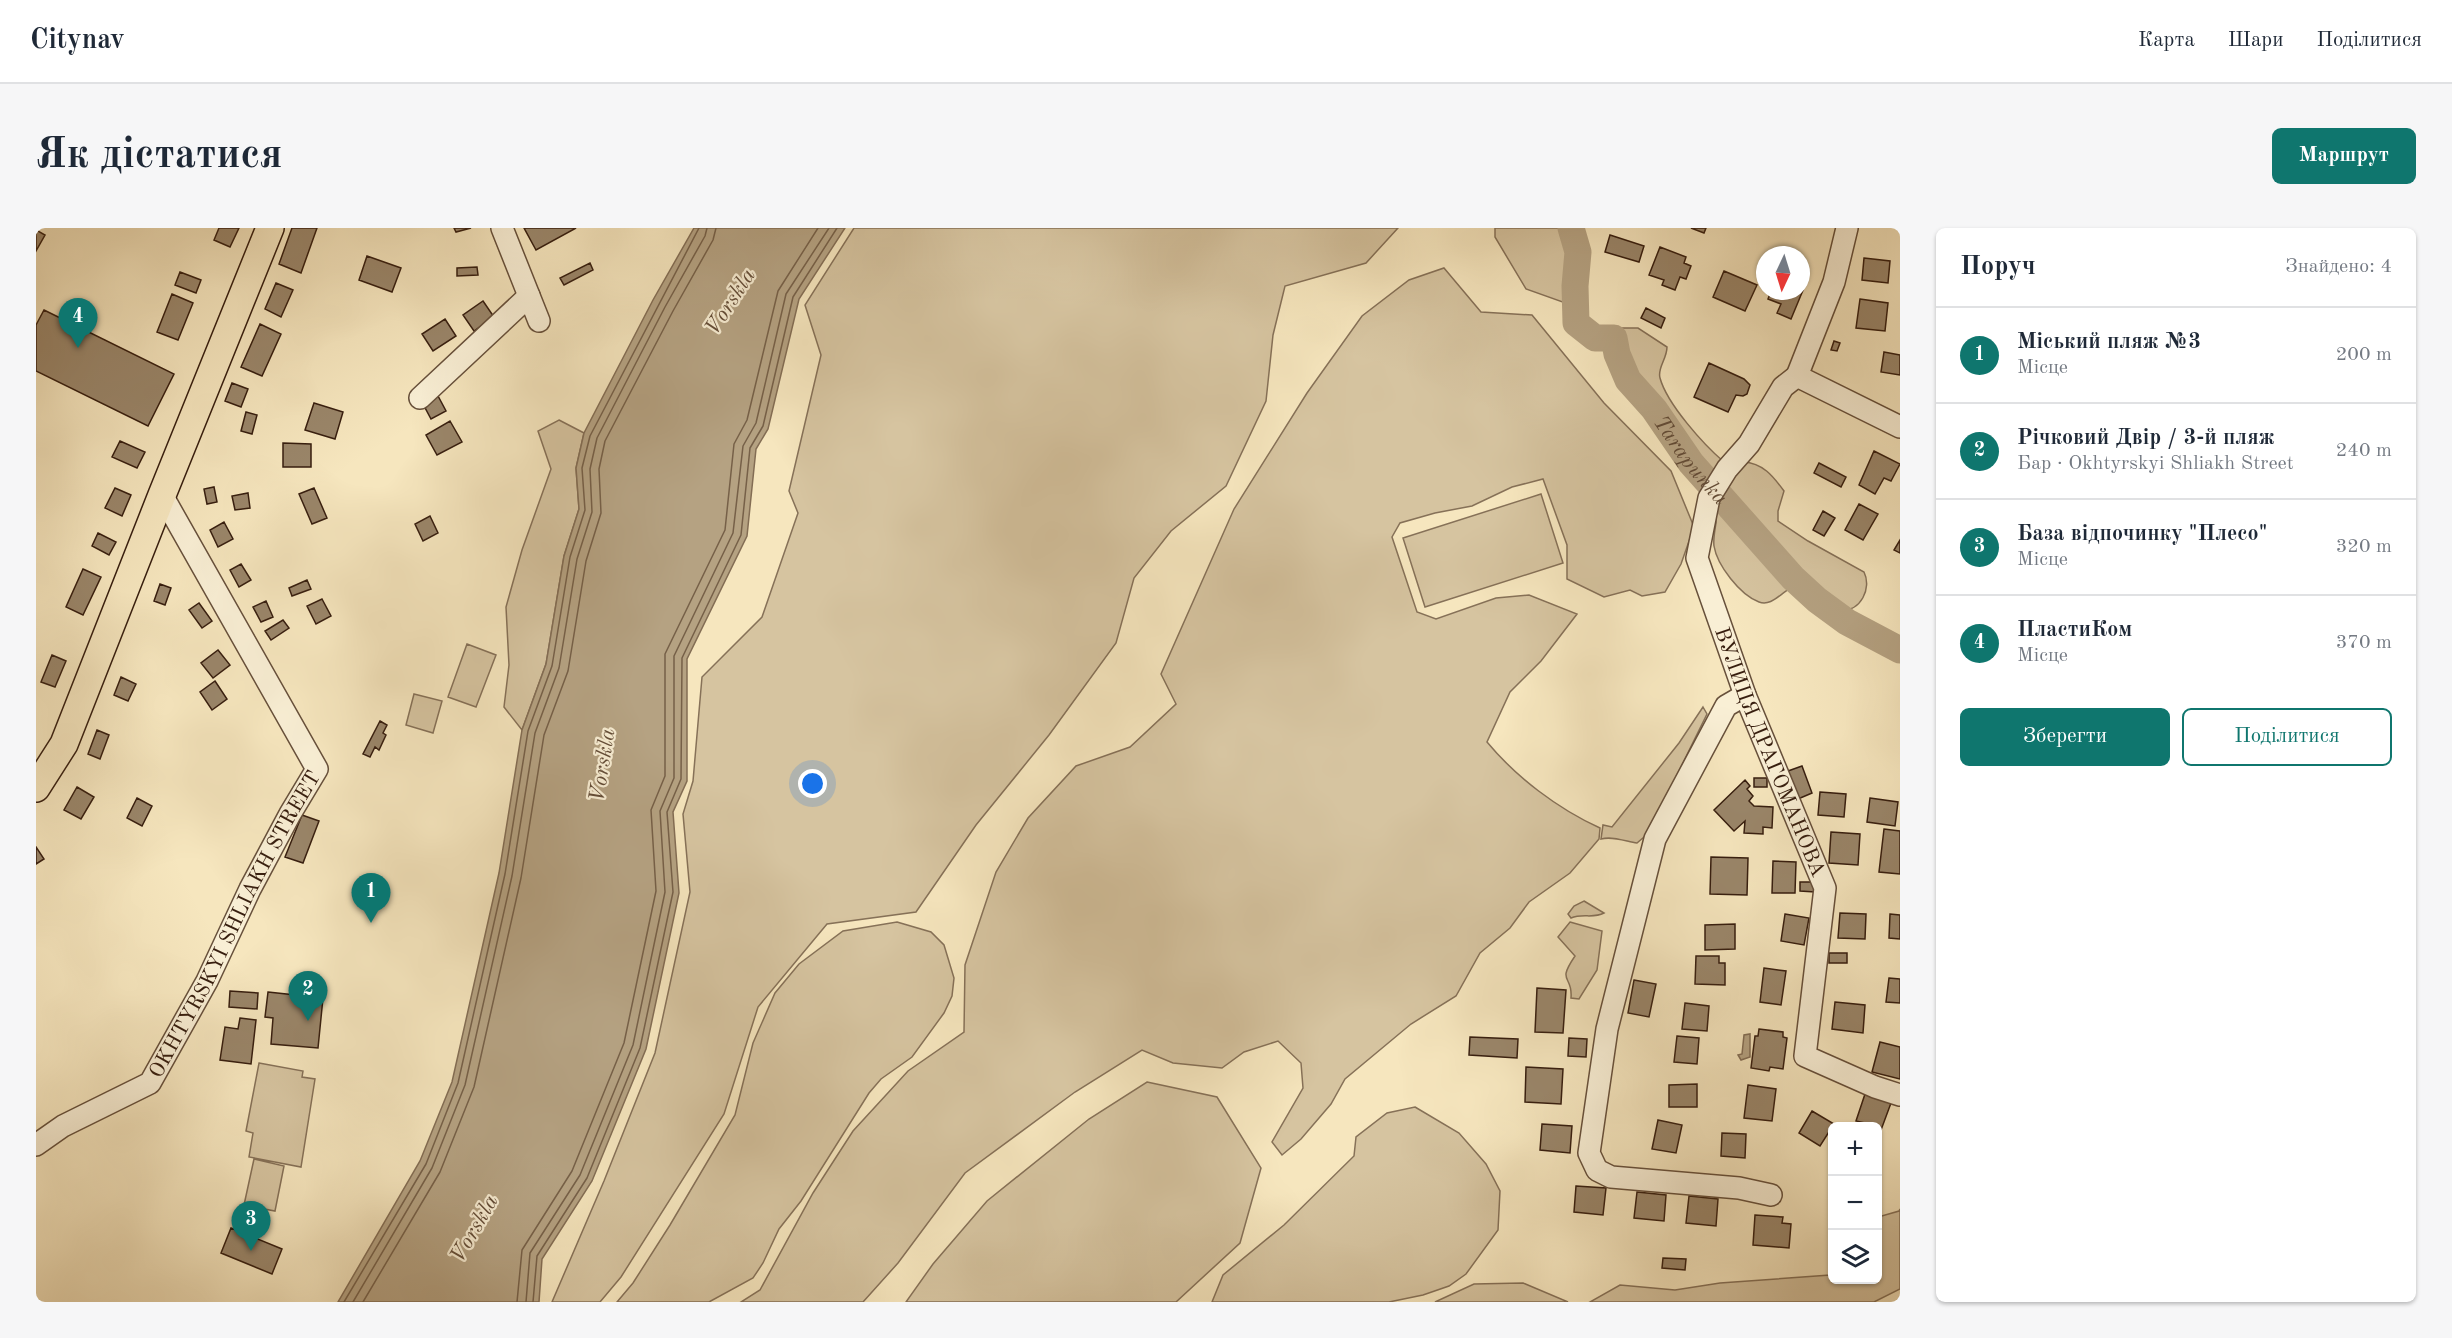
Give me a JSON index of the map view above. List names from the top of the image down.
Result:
{
  "streets": {
    "street": ["ВУЛИЦЯ ДРАГОМАНОВА", "OKHTYRSKYI SHLIAKH STREET"]
  },
  "water": ["Vorskla", "Tarapunka"],
  "north": "bottom",
  "page": {
    "header": "Citynav",
    "nav": ["Карта", "Шари", "Поділитися"],
    "buttons": [
      "Маршрут",
      ["Зберегти", "Поділитися"]
    ],
    "title": "Як дістатися",
    "heading": ["Поруч", "Знайдено: 4"],
    "pins": [
      "4",
      "1",
      "2",
      "3"
    ],
    "list": [
      {
        "mark": "1",
        "name": "Міський пляж №3",
        "note": "Місце",
        "value": "200 m"
      },
      {
        "mark": "2",
        "name": "Річковий Двір / 3-й пляж",
        "note": "Бар · Okhtyrskyi Shliakh Street",
        "value": "240 m"
      },
      {
        "mark": "3",
        "name": "База відпочинку \"Плесо\"",
        "note": "Місце",
        "value": "320 m"
      },
      {
        "mark": "4",
        "name": "ПластиКом",
        "note": "Місце",
        "value": "370 m"
      }
    ],
    "map_buttons": ["+", "−"]
  }
}
